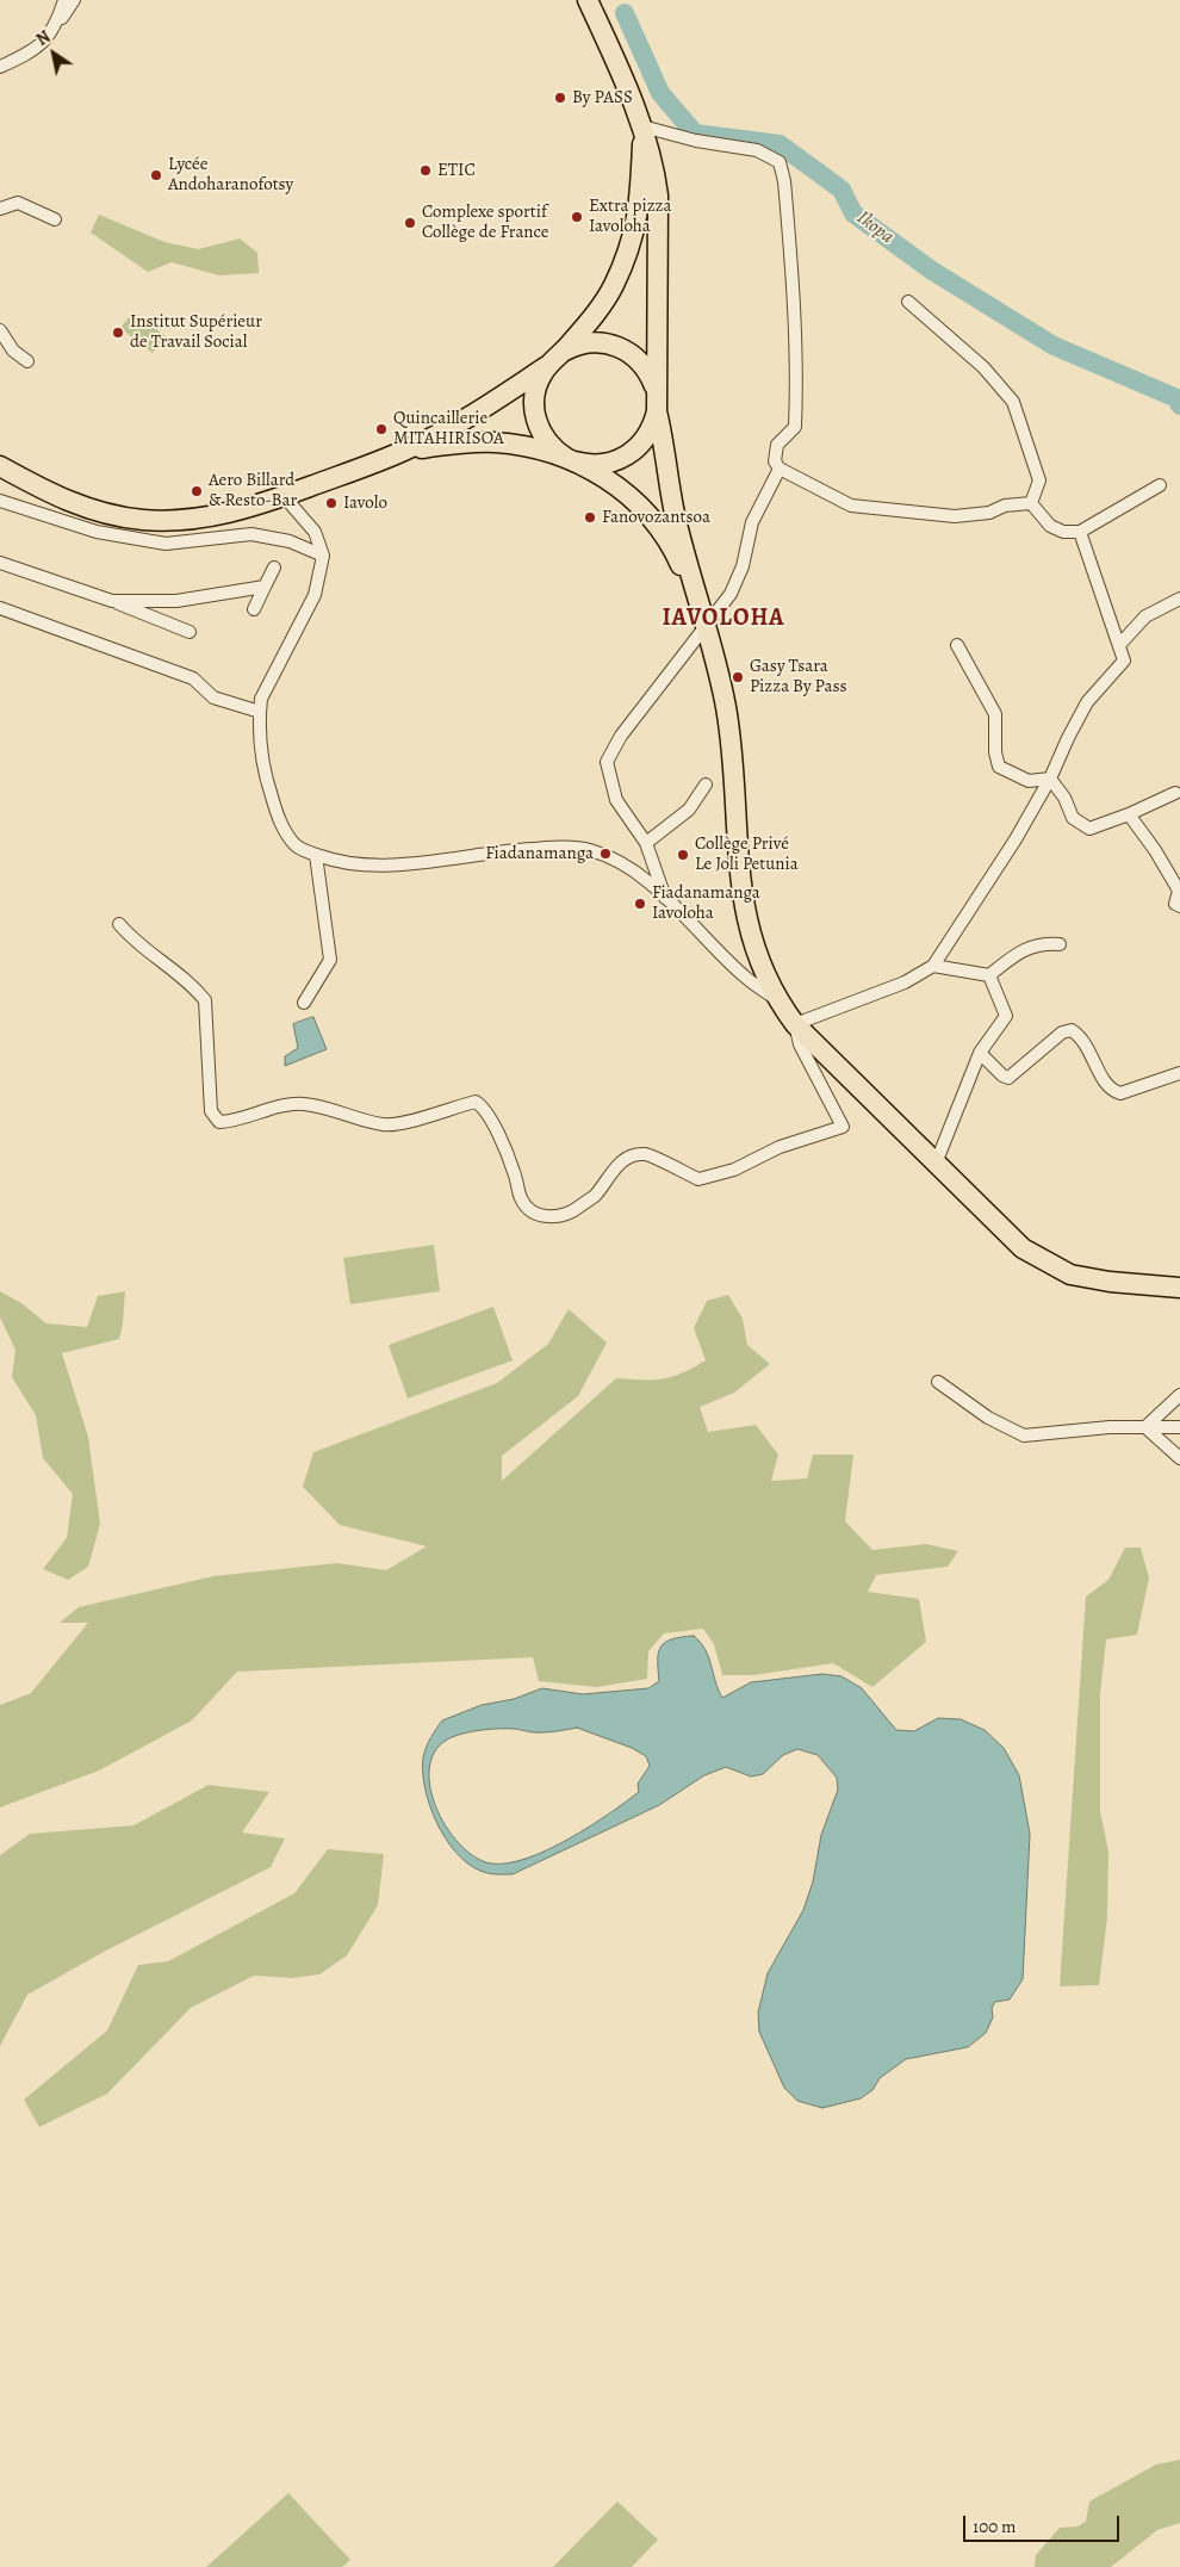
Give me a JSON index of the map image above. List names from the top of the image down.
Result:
{
  "districts": ["IAVOLOHA"],
  "water": ["Ikopa"],
  "places": [
    "By PASS",
    "ETIC",
    "Lycée Andoharanofotsy",
    "Extra pizza Iavoloha",
    "Complexe sportif Collège de France",
    "Institut Supérieur de Travail Social",
    "Quincaillerie MITAHIRISOA",
    "Aero Billard & Resto-Bar",
    "Iavolo",
    "Fanovozantsoa",
    "Gasy Tsara Pizza By Pass",
    "Fiadanamanga",
    "Collège Privé Le Joli Petunia",
    "Fiadanamanga Iavoloha"
  ],
  "scale_bar": "100 m",
  "north": "top left"
}
